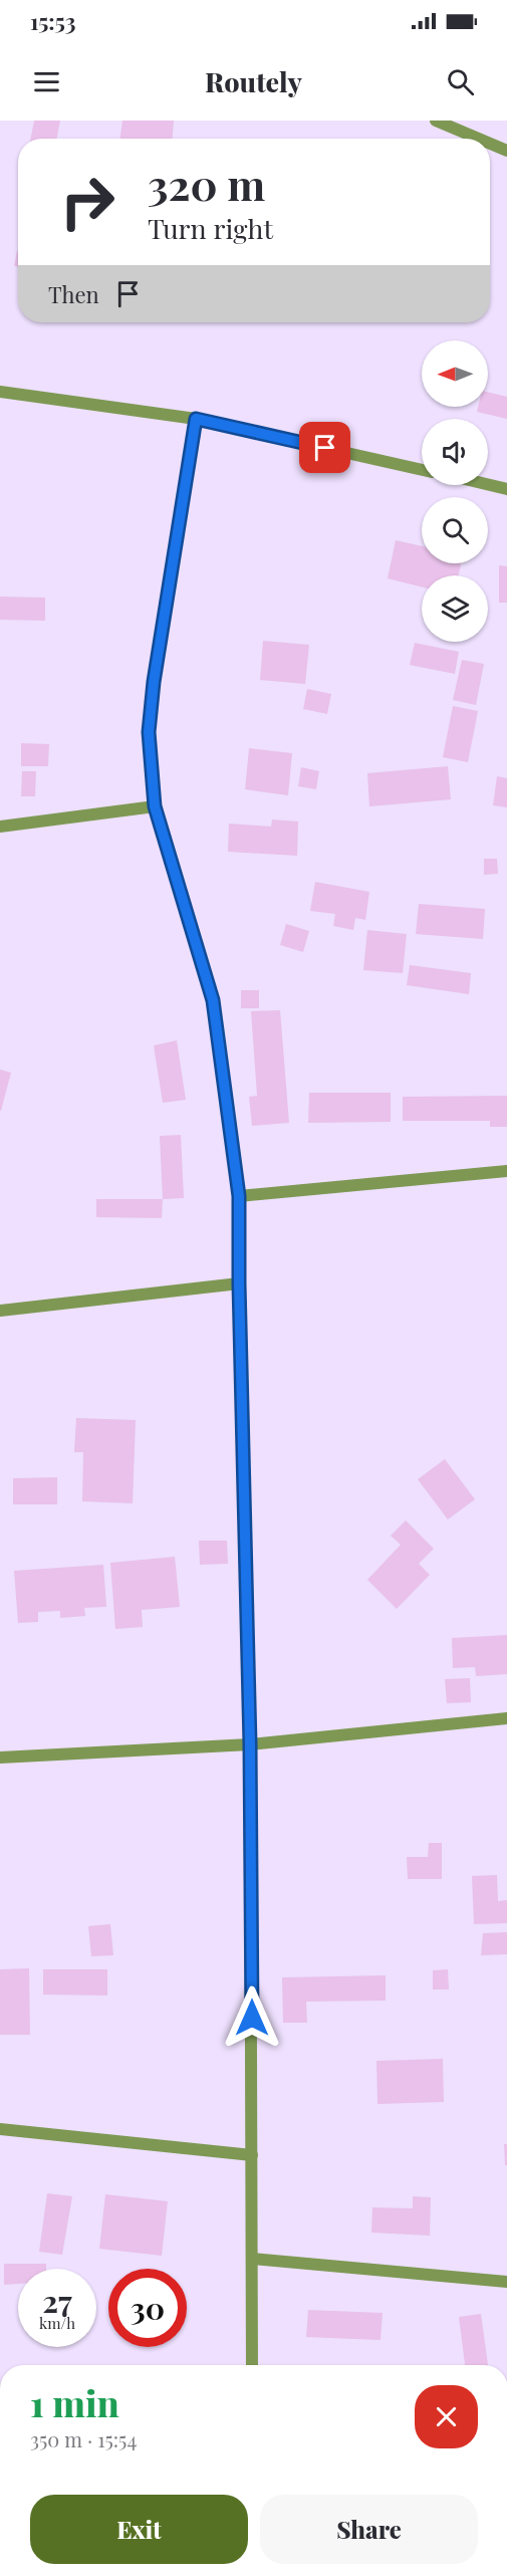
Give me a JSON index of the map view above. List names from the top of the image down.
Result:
{
  "north": "left",
  "page": {
    "status": "15:53",
    "header": "Routely",
    "turn": ["320 m", "Turn right"],
    "then": "Then",
    "speed": "27 km/h",
    "limit": "30",
    "heading": ["1 min", "350 m · 15:54"],
    "buttons": ["Exit", "Share"]
  }
}
